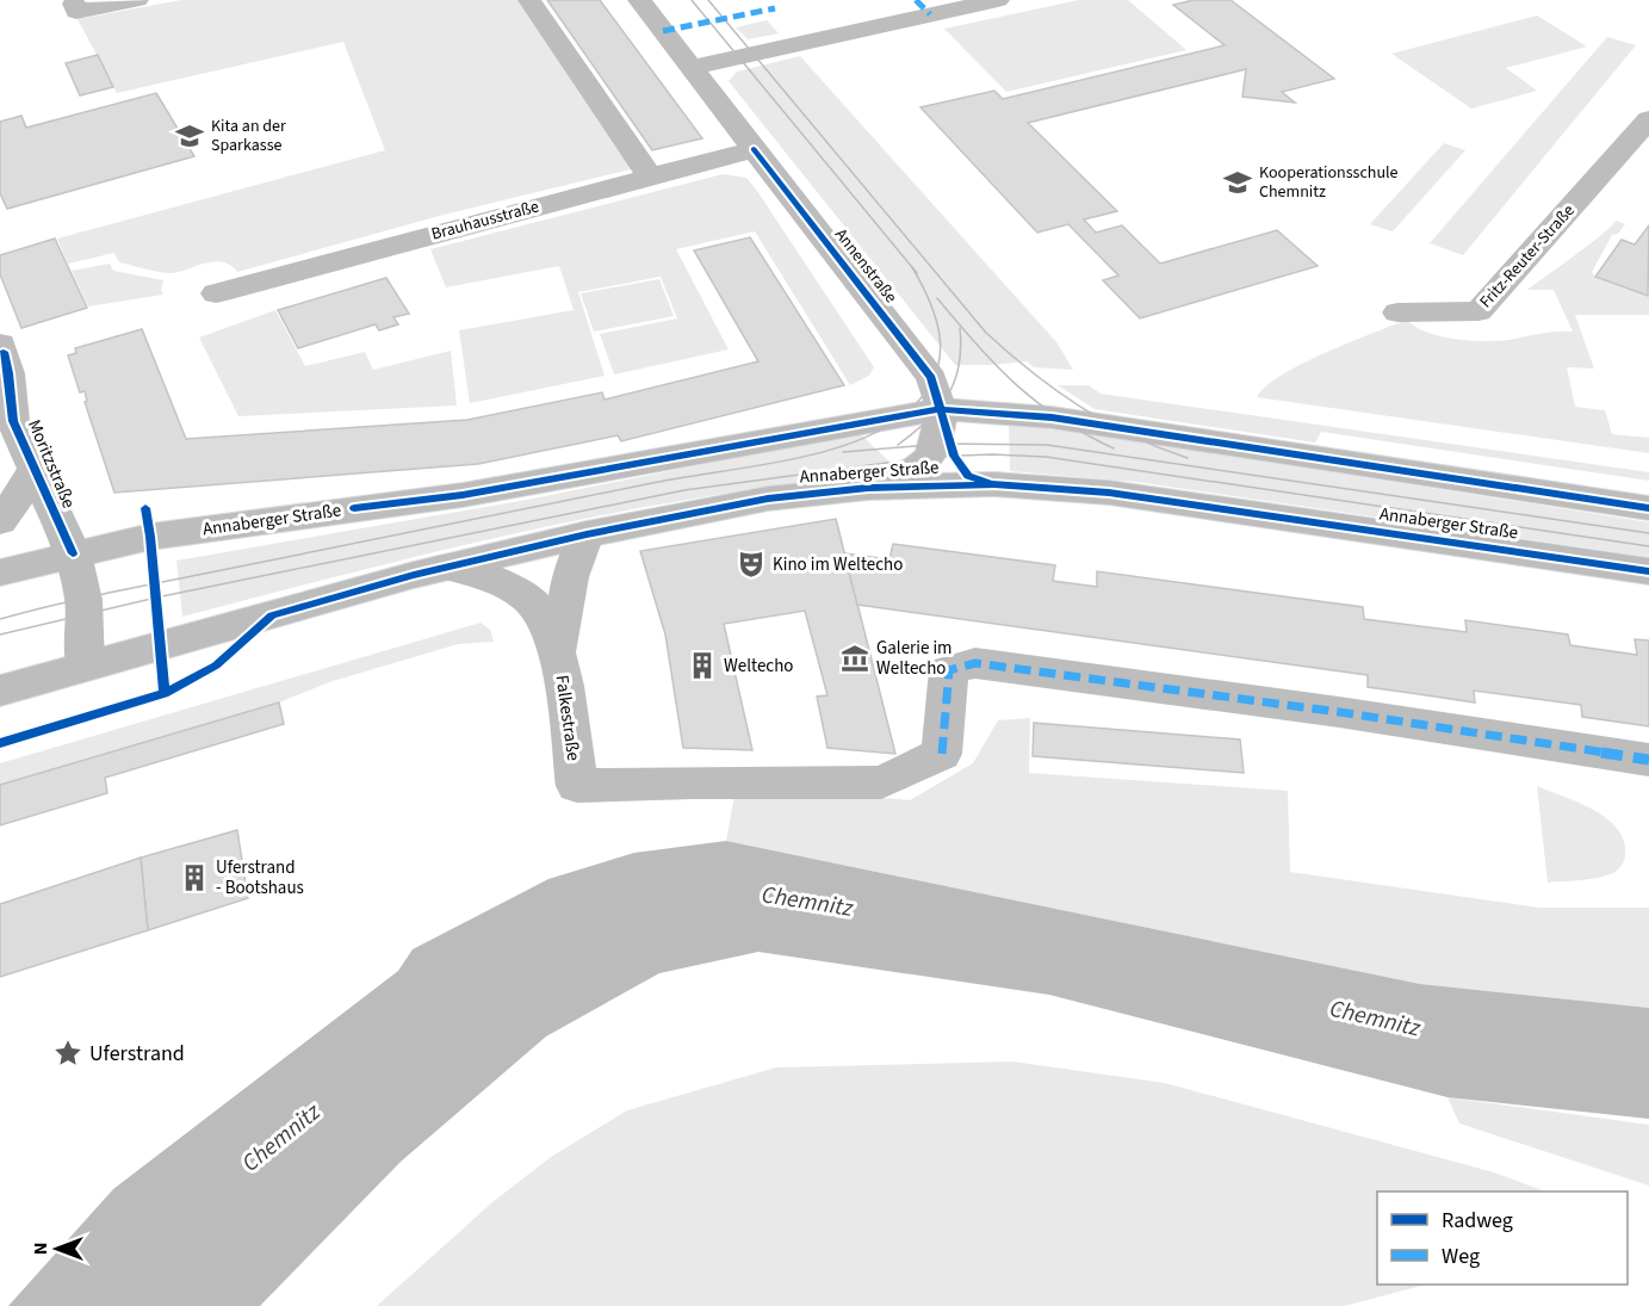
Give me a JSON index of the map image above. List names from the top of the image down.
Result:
{
  "streets": {
    "street": [
      "Brauhausstraße",
      "Fritz-Reuter-Straße",
      "Annenstraße",
      "Moritzstraße",
      "Annaberger Straße",
      "Falkestraße"
    ]
  },
  "crossings": [
    ["Brauhausstraße", "Annenstraße"],
    ["Annenstraße", "Annaberger Straße"],
    ["Moritzstraße", "Annaberger Straße"],
    ["Annaberger Straße", "Falkestraße"]
  ],
  "water": ["Chemnitz"],
  "places": {
    "school or university": ["Kita an der Sparkasse", "Kooperationsschule Chemnitz"],
    "theatre": ["Kino im Weltecho"],
    "museum": ["Galerie im Weltecho"],
    "building": ["Weltecho", "Uferstrand - Bootshaus"],
    "place": ["Uferstrand"]
  },
  "legend": ["Radweg", "Weg"],
  "north": "left"
}
